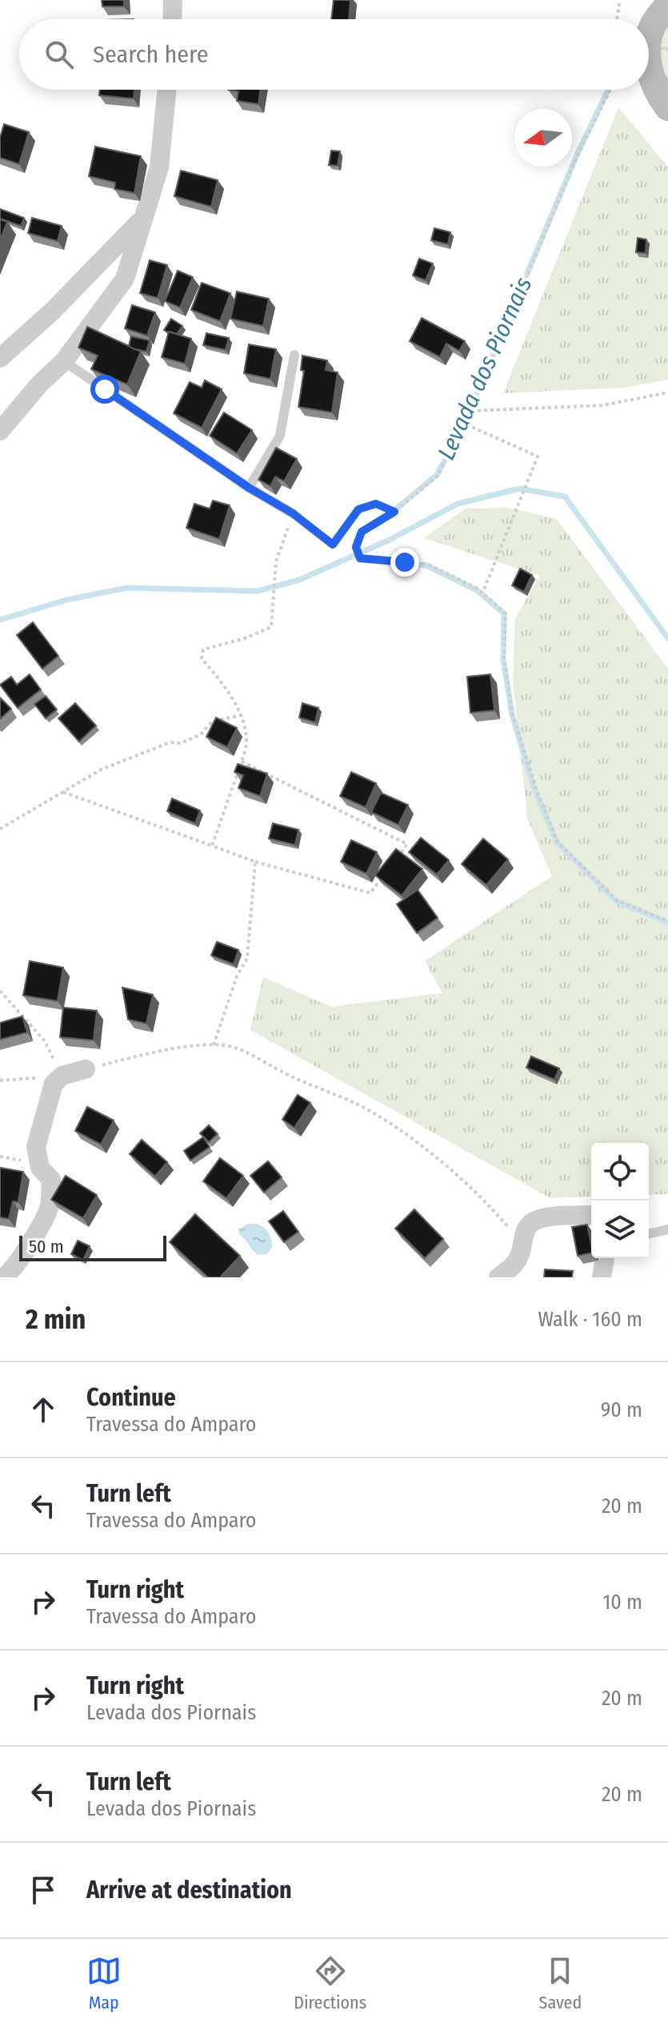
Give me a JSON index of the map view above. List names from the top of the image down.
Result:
{
  "water": ["Levada dos Piornais"],
  "scale_bar": "50 m",
  "north": "left",
  "page": {
    "search": "Search here",
    "scale": "50 m",
    "heading": ["2 min", "Walk · 160 m"],
    "list": [
      ["Continue", "Travessa do Amparo", "90 m"],
      ["Turn left", "Travessa do Amparo", "20 m"],
      ["Turn right", "Travessa do Amparo", "10 m"],
      ["Turn right", "Levada dos Piornais", "20 m"],
      ["Turn left", "Levada dos Piornais", "20 m"],
      "Arrive at destination"
    ],
    "nav": ["Map", "Directions", "Saved"]
  }
}
